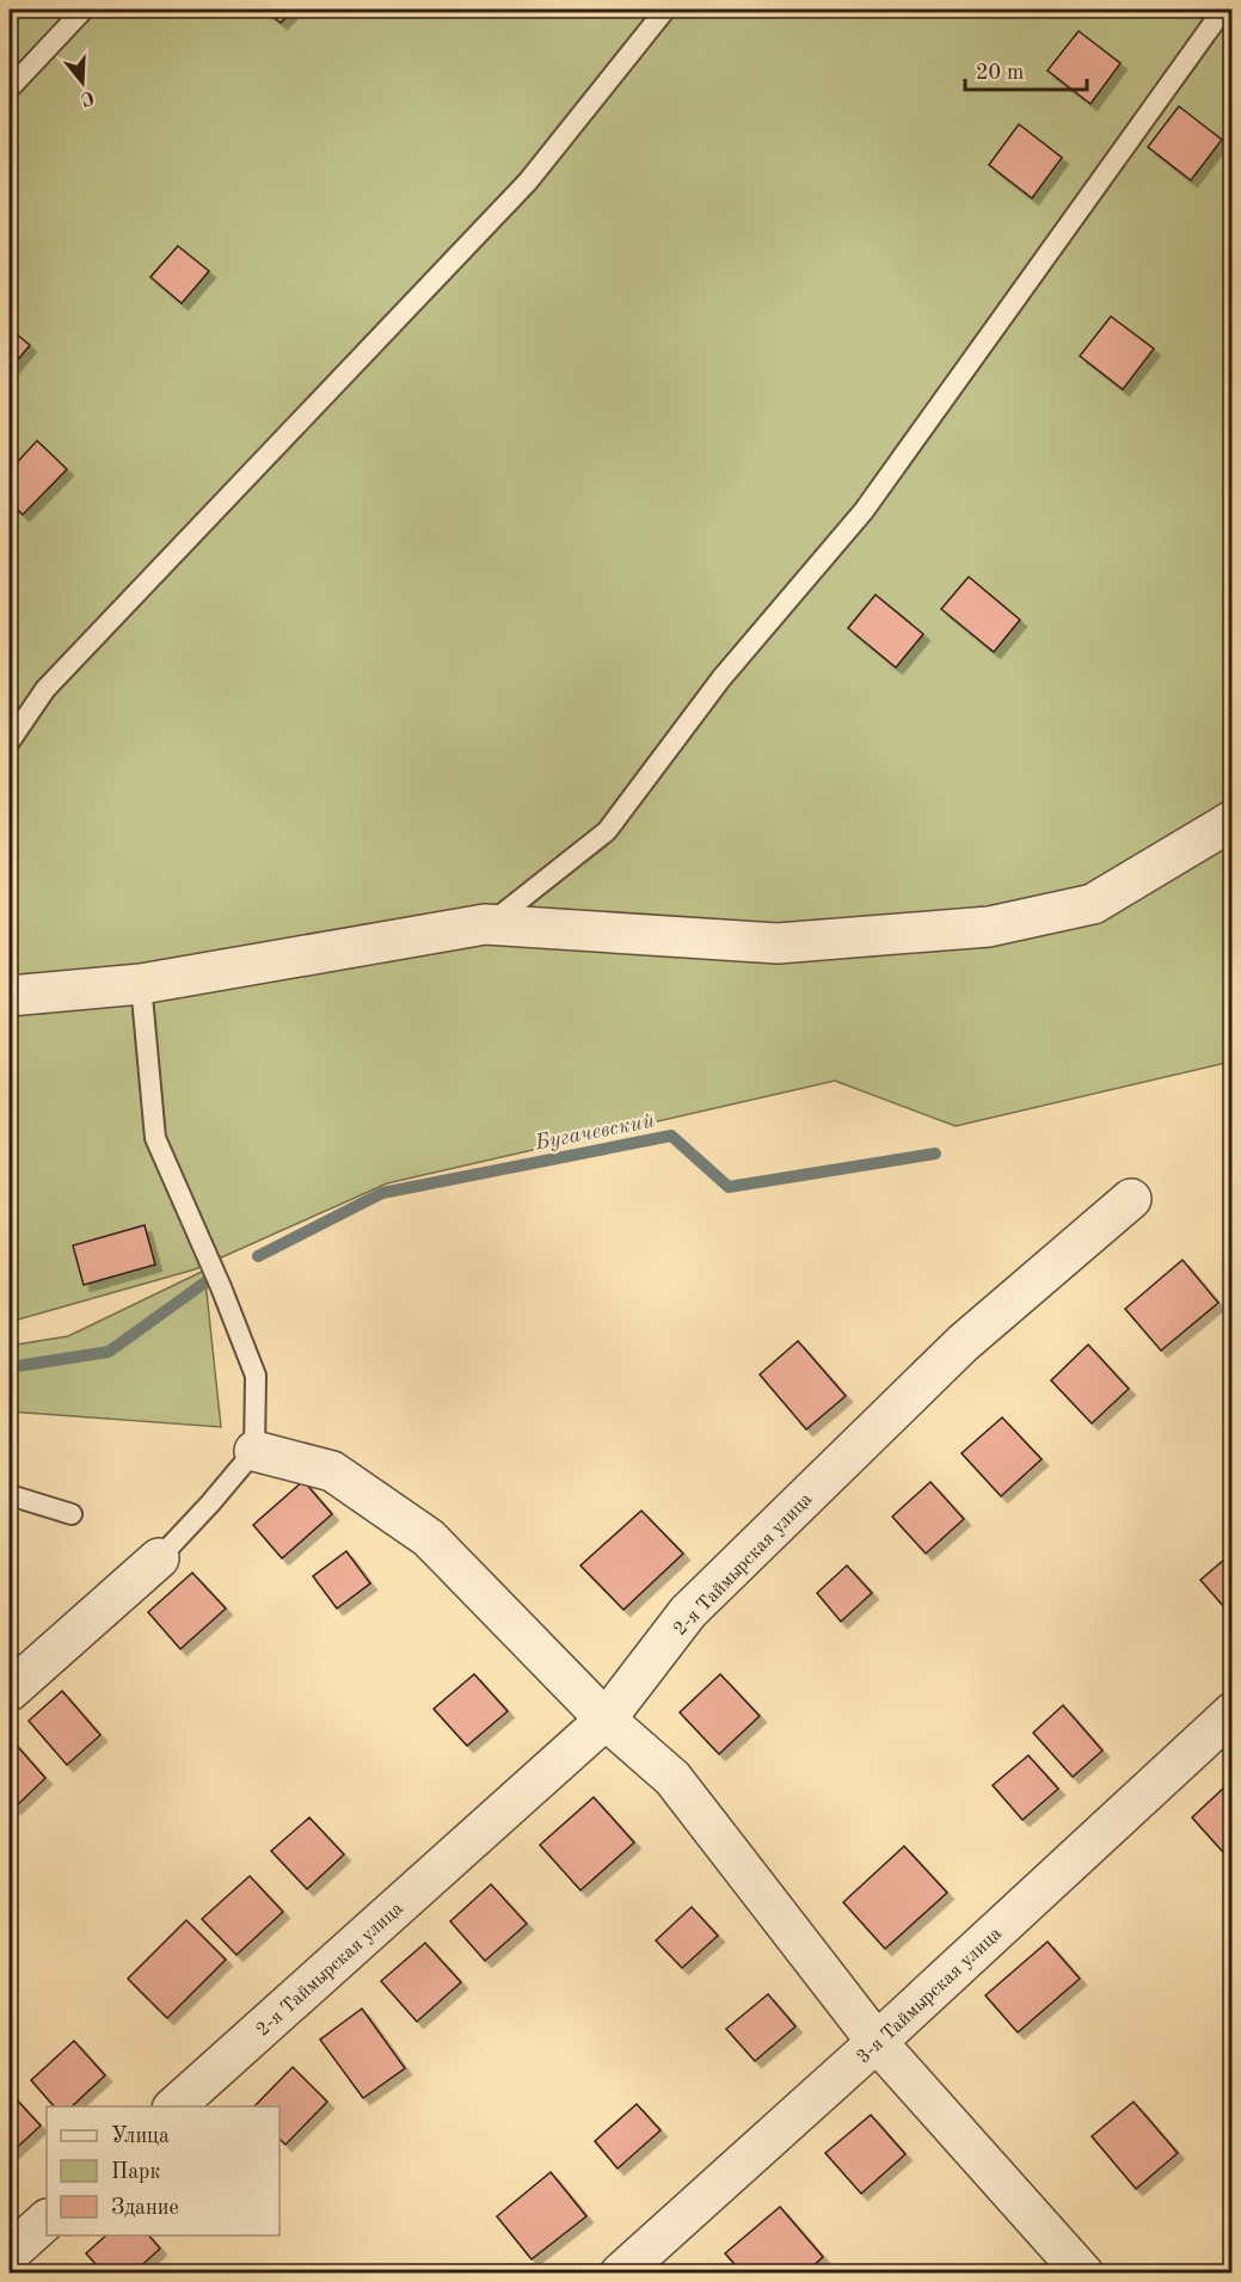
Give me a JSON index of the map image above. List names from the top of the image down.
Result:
{
  "streets": {
    "street": ["2-я Таймырская улица", "3-я Таймырская улица"]
  },
  "water": ["Бугачевский"],
  "legend": ["Улица", "Парк", "Здание"],
  "scale_bar": "20 m",
  "north": "bottom"
}
